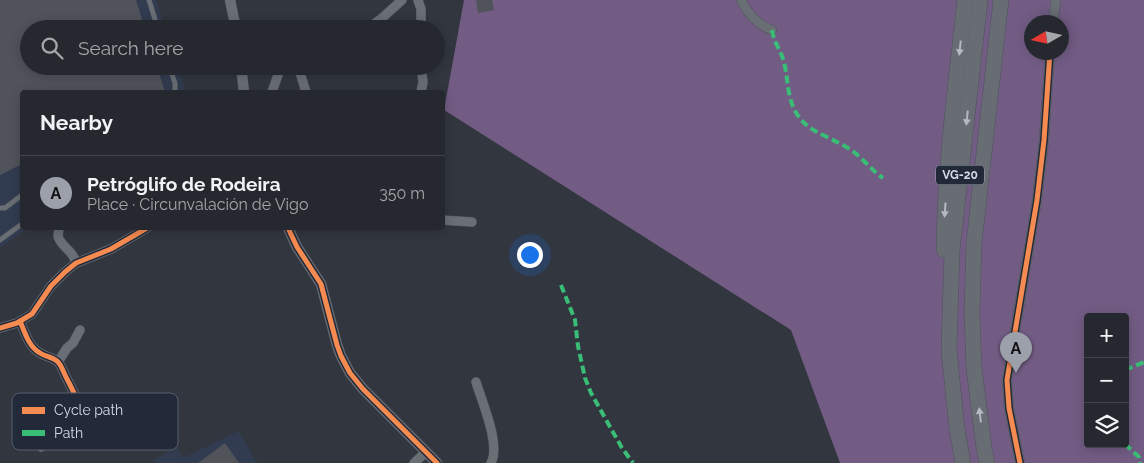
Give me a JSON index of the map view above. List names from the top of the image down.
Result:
{
  "streets": {
    "highway": ["VG-20"]
  },
  "legend": ["Cycle path", "Path"],
  "north": "left",
  "page": {
    "search": "Search here",
    "heading": "Nearby",
    "list": [
      {
        "mark": "A",
        "name": "Petróglifo de Rodeira",
        "note": "Place · Circunvalación de Vigo",
        "value": "350 m"
      }
    ],
    "map_buttons": ["+", "−"],
    "pins": "A"
  }
}
